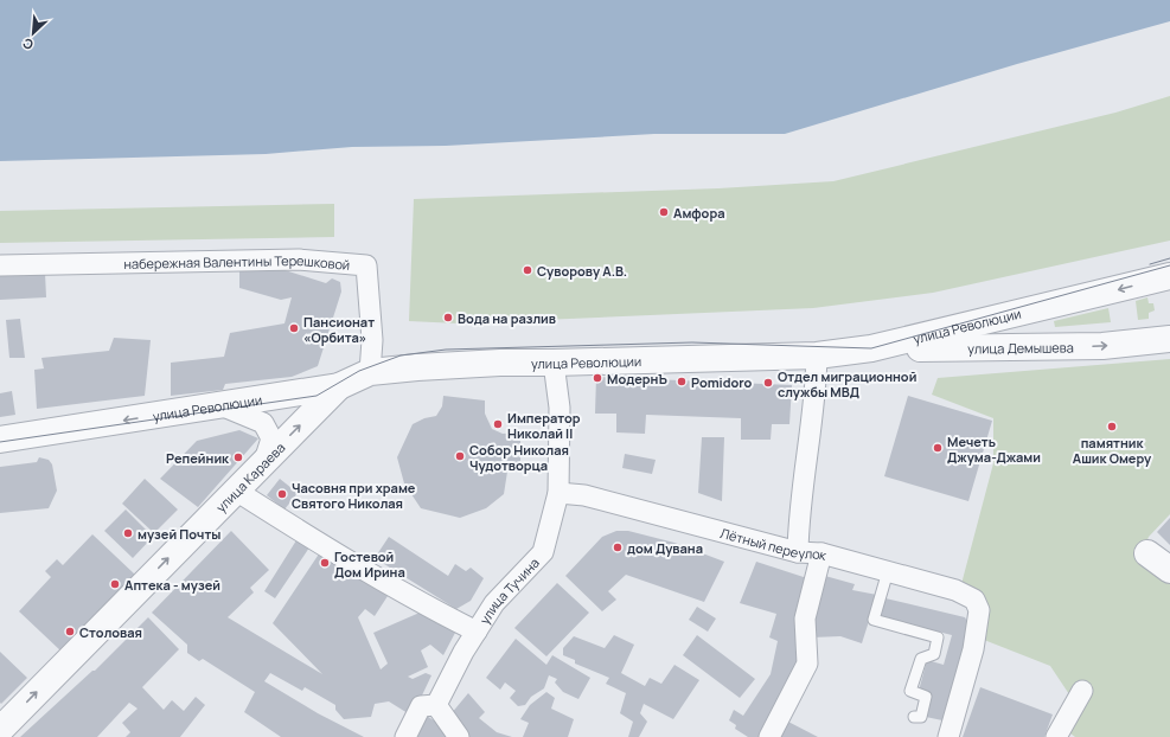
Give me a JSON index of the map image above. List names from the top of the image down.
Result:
{
  "streets": {
    "street": [
      "набережная Валентины Терешковой",
      "улица Революции",
      "улица Демышева",
      "улица Караева",
      "Лётный переулок",
      "улица Тучина"
    ]
  },
  "crossings": [
    ["набережная Валентины Терешковой", "улица Революции"],
    ["улица Революции", "улица Демышева"],
    ["улица Революции", "улица Караева"],
    ["улица Революции", "улица Тучина"],
    ["Лётный переулок", "улица Тучина"]
  ],
  "one_way": ["улица Революции", "улица Демышева", "улица Караева"],
  "places": [
    "Амфора",
    "Суворову А.В.",
    "Вода на разлив",
    "Пансионат «Орбита»",
    "МодернЪ",
    "Pomidoro",
    "Отдел миграционной службы МВД",
    "Император Николай II",
    "памятник Ашик Омеру",
    "Мечеть Джума-Джами",
    "Собор Николая Чудотворца",
    "Репейник",
    "Часовня при храме Святого Николая",
    "музей Почты",
    "дом Дувана",
    "Гостевой Дом Ирина",
    "Аптека - музей",
    "Столовая"
  ],
  "north": "bottom left"
}
